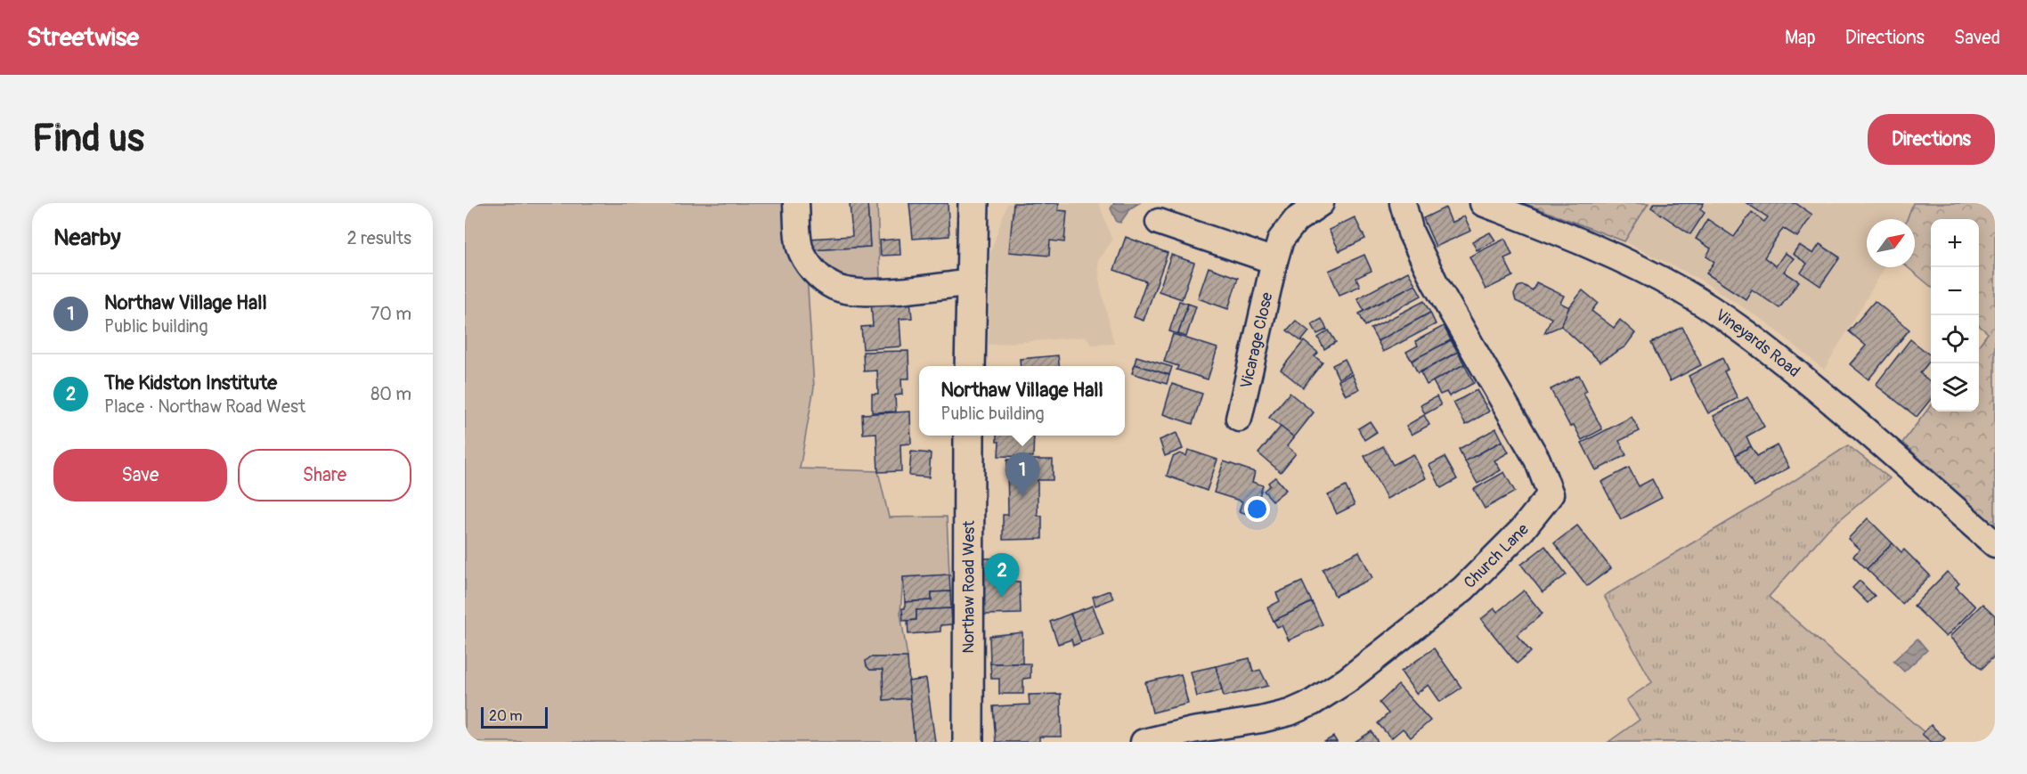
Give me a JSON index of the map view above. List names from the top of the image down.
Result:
{
  "streets": {
    "main road": ["Northaw Road West"],
    "street": ["Vicarage Close", "Vineyards Road", "Church Lane"]
  },
  "scale_bar": "20 m",
  "north": "top right",
  "page": {
    "header": "Streetwise",
    "nav": ["Map", "Directions", "Saved"],
    "buttons": [
      "Directions",
      ["Save", "Share"]
    ],
    "title": "Find us",
    "heading": ["Nearby", "2 results"],
    "map_buttons": ["+", "−"],
    "list": [
      {
        "mark": "1",
        "name": "Northaw Village Hall",
        "note": "Public building",
        "value": "70 m"
      },
      {
        "mark": "2",
        "name": "The Kidston Institute",
        "note": "Place · Northaw Road West",
        "value": "80 m"
      }
    ],
    "popup": ["Northaw Village Hall", "Public building"],
    "pins": ["1", "2"],
    "scale": "20 m"
  }
}
